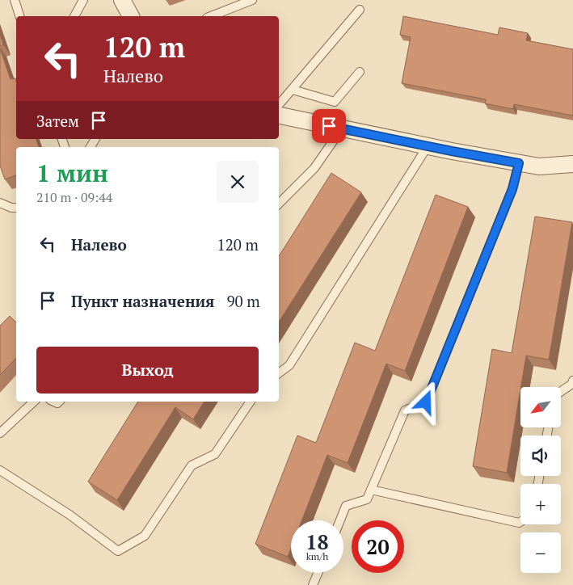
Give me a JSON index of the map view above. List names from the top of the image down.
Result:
{
  "north": "bottom left",
  "page": {
    "turn": ["120 m", "Налево"],
    "then": "Затем",
    "heading": ["1 мин", "210 m · 09:44"],
    "list": [
      {
        "name": "Налево",
        "value": "120 m"
      },
      {
        "name": "Пункт назначения",
        "value": "90 m"
      }
    ],
    "buttons": "Выход",
    "map_buttons": ["+", "−"],
    "speed": "18 km/h",
    "limit": "20"
  }
}
